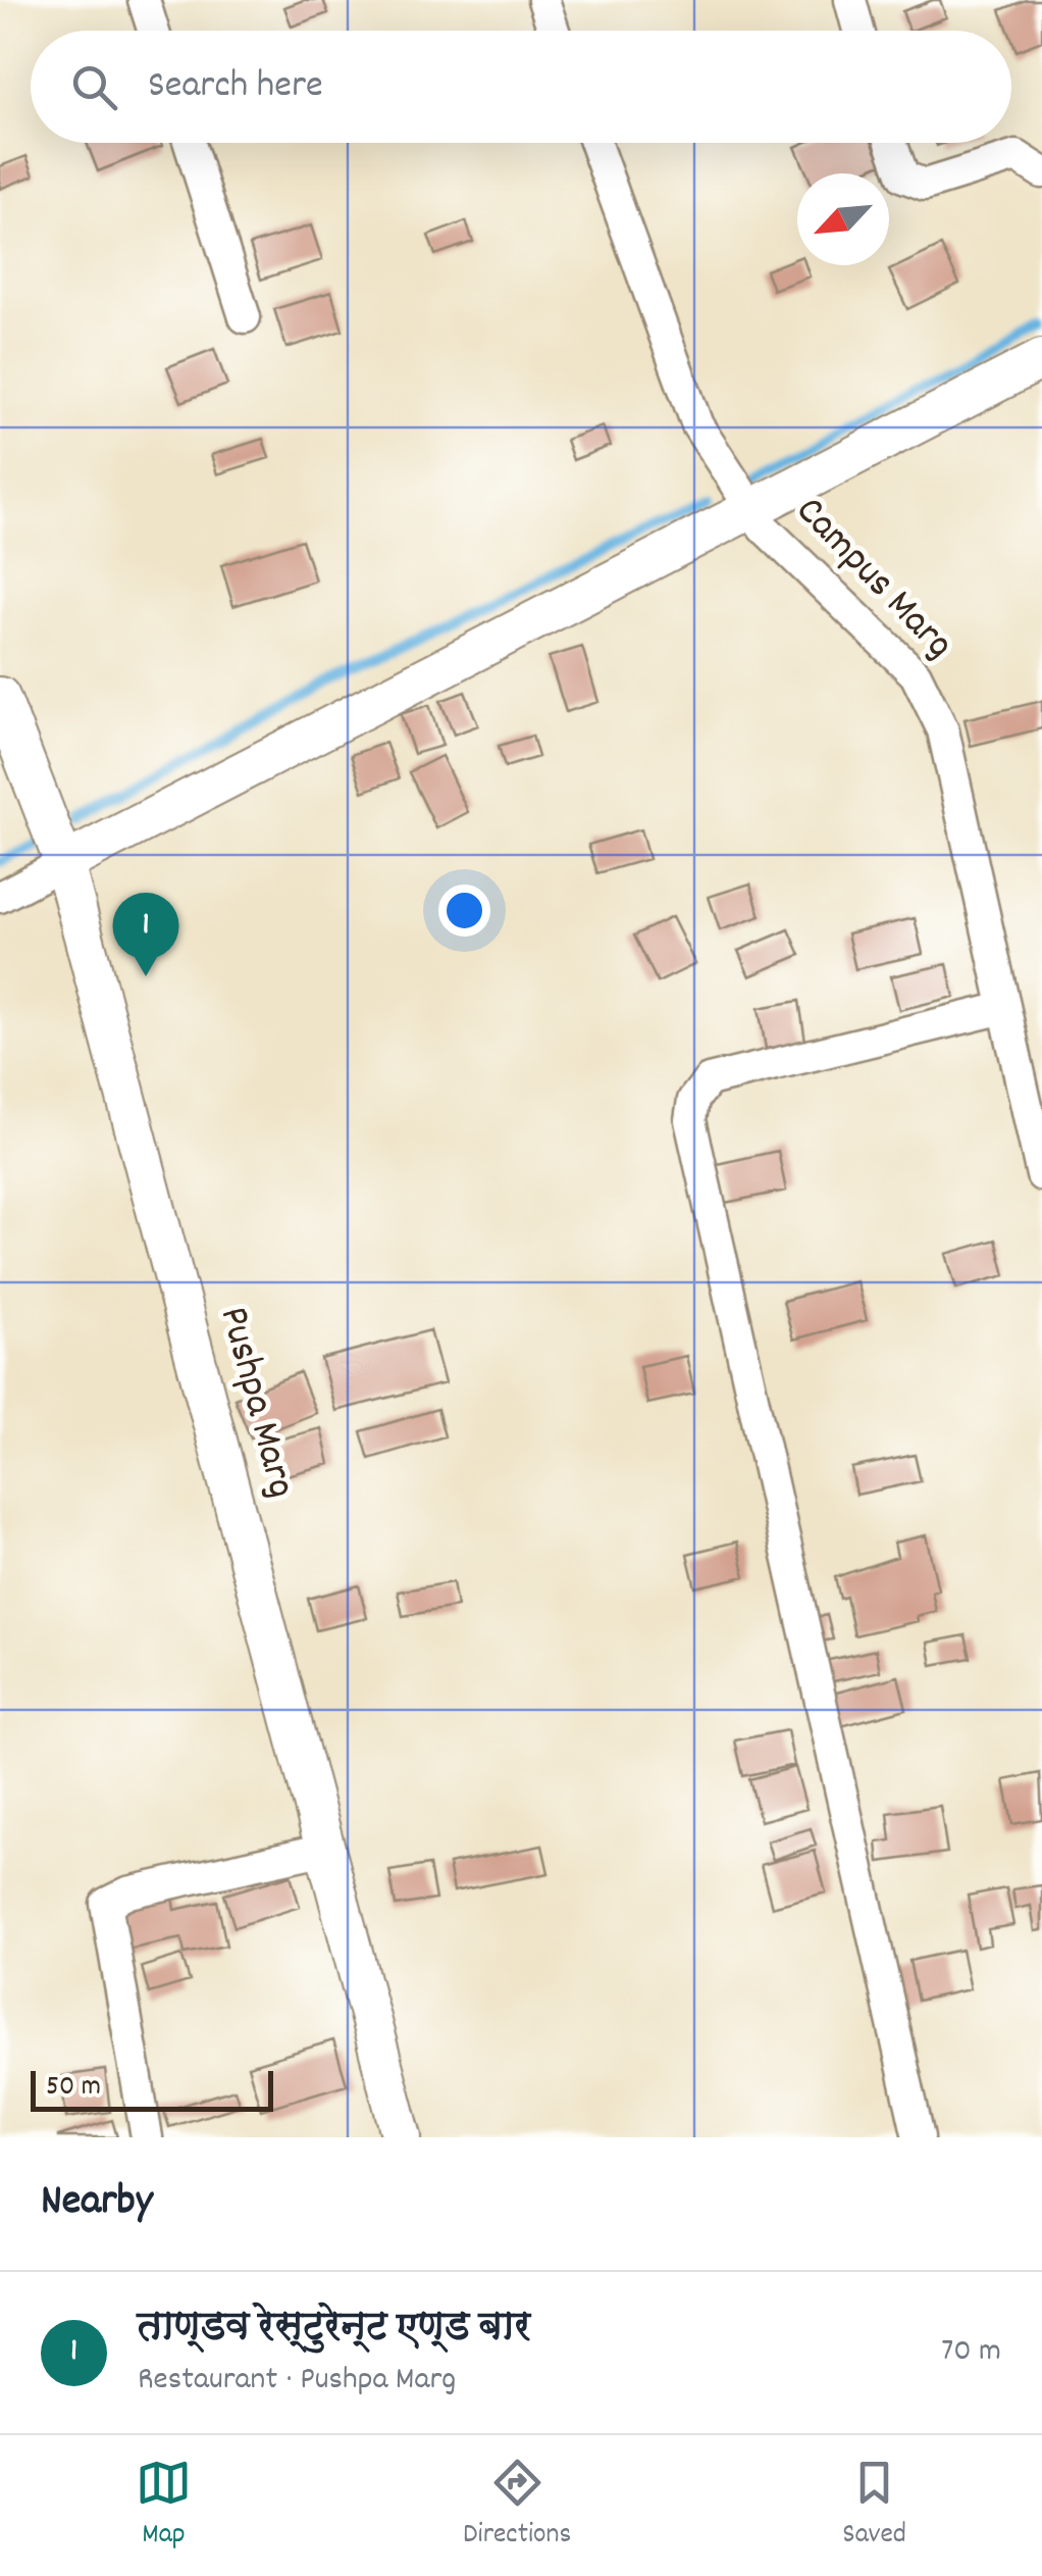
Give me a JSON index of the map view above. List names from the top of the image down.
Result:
{
  "streets": {
    "street": ["Campus Marg", "Pushpa Marg"]
  },
  "scale_bar": "50 m",
  "north": "bottom left",
  "page": {
    "search": "Search here",
    "pins": "1",
    "scale": "50 m",
    "heading": "Nearby",
    "list": [
      {
        "mark": "1",
        "name": "ताण्डव रेस्टुरेन्ट एण्ड बार",
        "note": "Restaurant · Pushpa Marg",
        "value": "70 m"
      }
    ],
    "nav": ["Map", "Directions", "Saved"]
  }
}
